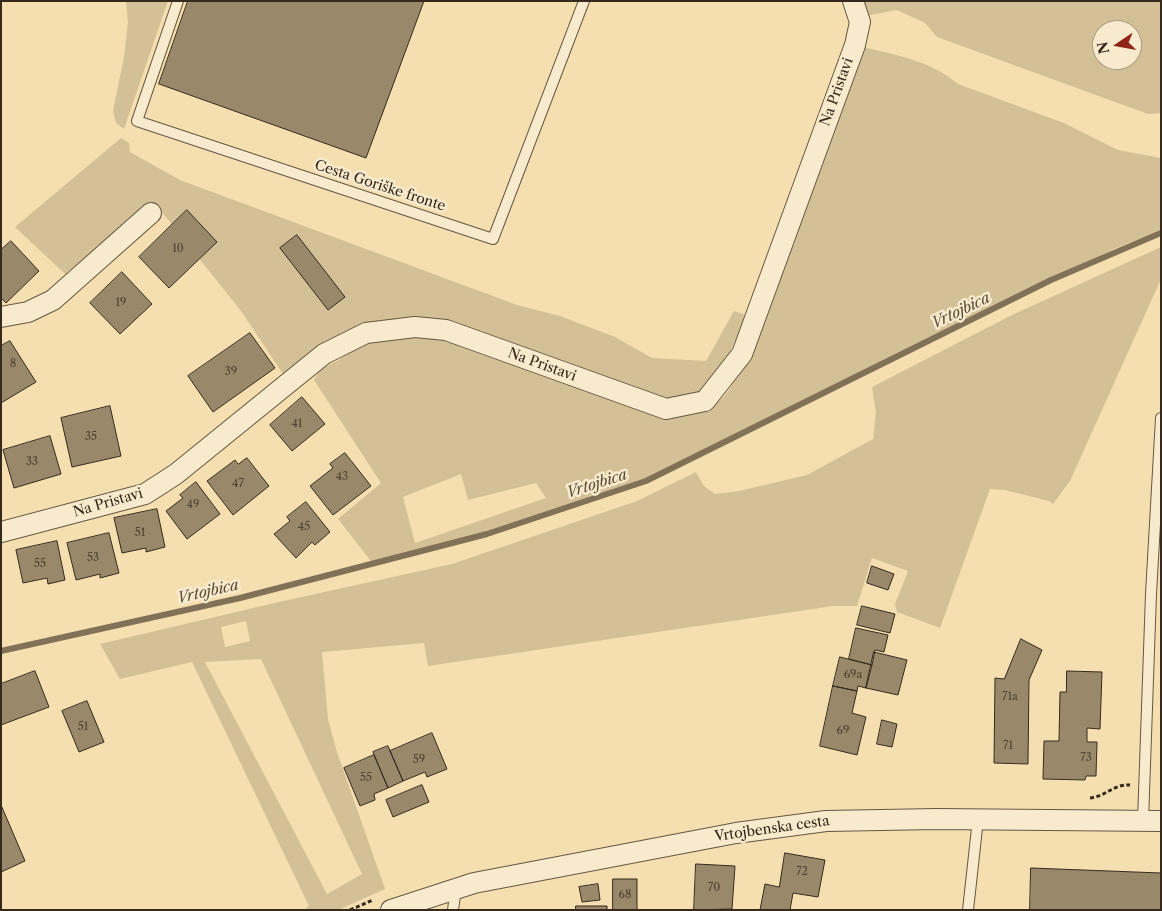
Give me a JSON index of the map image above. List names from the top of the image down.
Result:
{
  "streets": {
    "street": ["Na Pristavi", "Vrtojbenska cesta"],
    "lane": ["Cesta Goriške fronte"]
  },
  "water": ["Vrtojbica"],
  "house_numbers": [
    "10",
    "19",
    "8",
    "39",
    "41",
    "35",
    "33",
    "43",
    "47",
    "49",
    "45",
    "51",
    "53",
    "55",
    "69a",
    "71a",
    "51",
    "69",
    "71",
    "73",
    "59",
    "55",
    "72",
    "70",
    "68"
  ],
  "north": "left"
}
